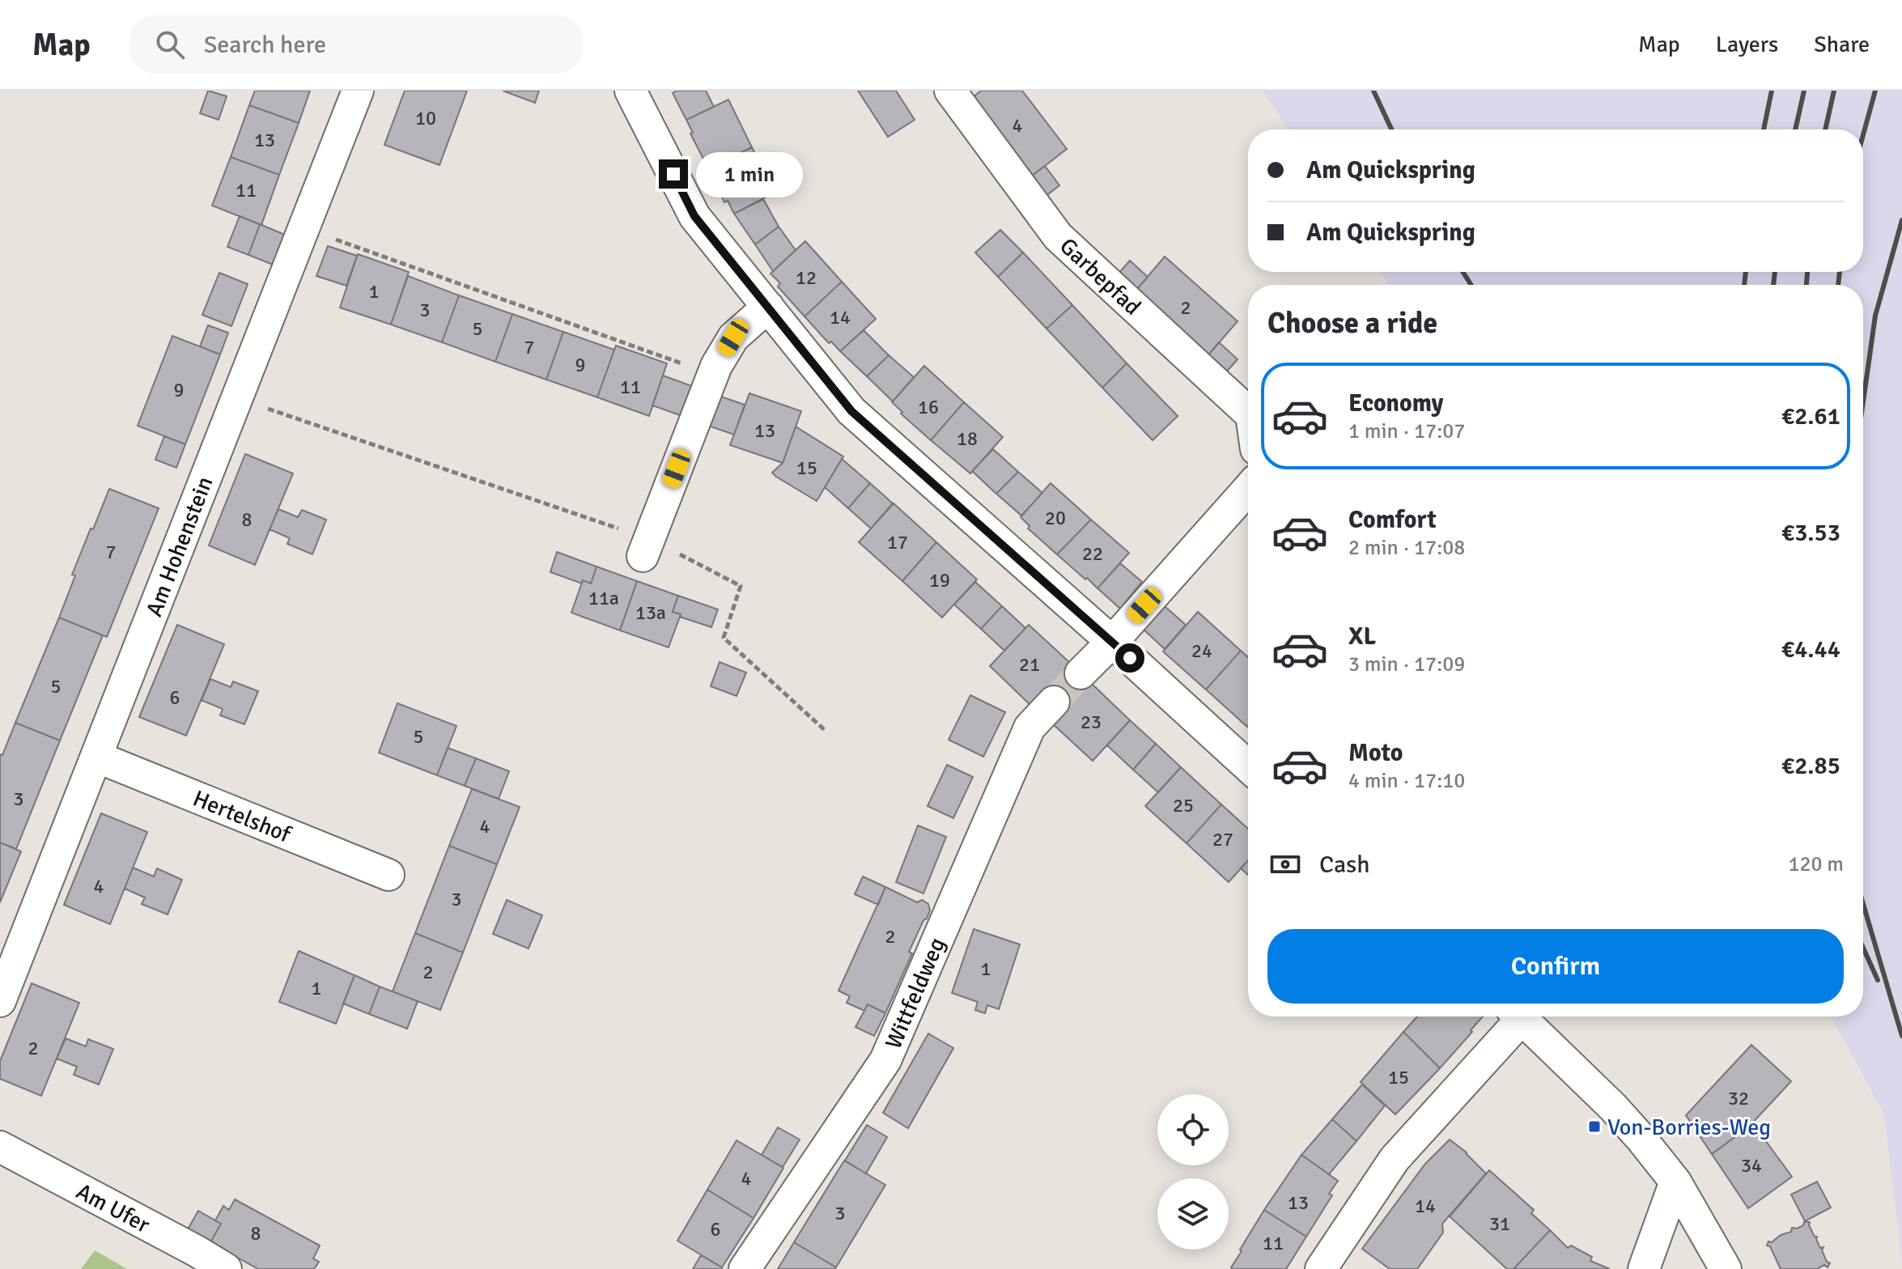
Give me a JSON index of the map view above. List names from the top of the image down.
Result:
{
  "streets": {
    "street": [
      "Garbepfad",
      "Am Hohenstein",
      "Hertelshof",
      "Wittfeldweg",
      "Am Ufer"
    ]
  },
  "crossings": [
    ["Am Hohenstein", "Hertelshof"]
  ],
  "places": {
    "transit": ["Von-Borries-Weg"]
  },
  "house_numbers": [
    "10",
    "4",
    "13",
    "11",
    "12",
    "1",
    "2",
    "3",
    "14",
    "5",
    "7",
    "9",
    "11",
    "9",
    "16",
    "13",
    "18",
    "15",
    "20",
    "8",
    "17",
    "7",
    "22",
    "19",
    "11a",
    "13a",
    "24",
    "21",
    "5",
    "6",
    "23",
    "5",
    "3",
    "25",
    "4",
    "27",
    "4",
    "3",
    "2",
    "1",
    "2",
    "1",
    "2",
    "15",
    "32",
    "34",
    "4",
    "13",
    "14",
    "3",
    "31",
    "6",
    "8",
    "11"
  ],
  "page": {
    "header": "Map",
    "search": "Search here",
    "nav": ["Map", "Layers", "Share"],
    "banner": ["Am Quickspring", "Am Quickspring"],
    "bubble": "1 min",
    "heading": "Choose a ride",
    "list": [
      {
        "name": "Economy",
        "note": "1 min · 17:07",
        "value": "€2.61"
      },
      {
        "name": "Comfort",
        "note": "2 min · 17:08",
        "value": "€3.53"
      },
      {
        "name": "XL",
        "note": "3 min · 17:09",
        "value": "€4.44"
      },
      {
        "name": "Moto",
        "note": "4 min · 17:10",
        "value": "€2.85"
      }
    ],
    "pay": ["Cash", "120 m"],
    "buttons": "Confirm"
  }
}
